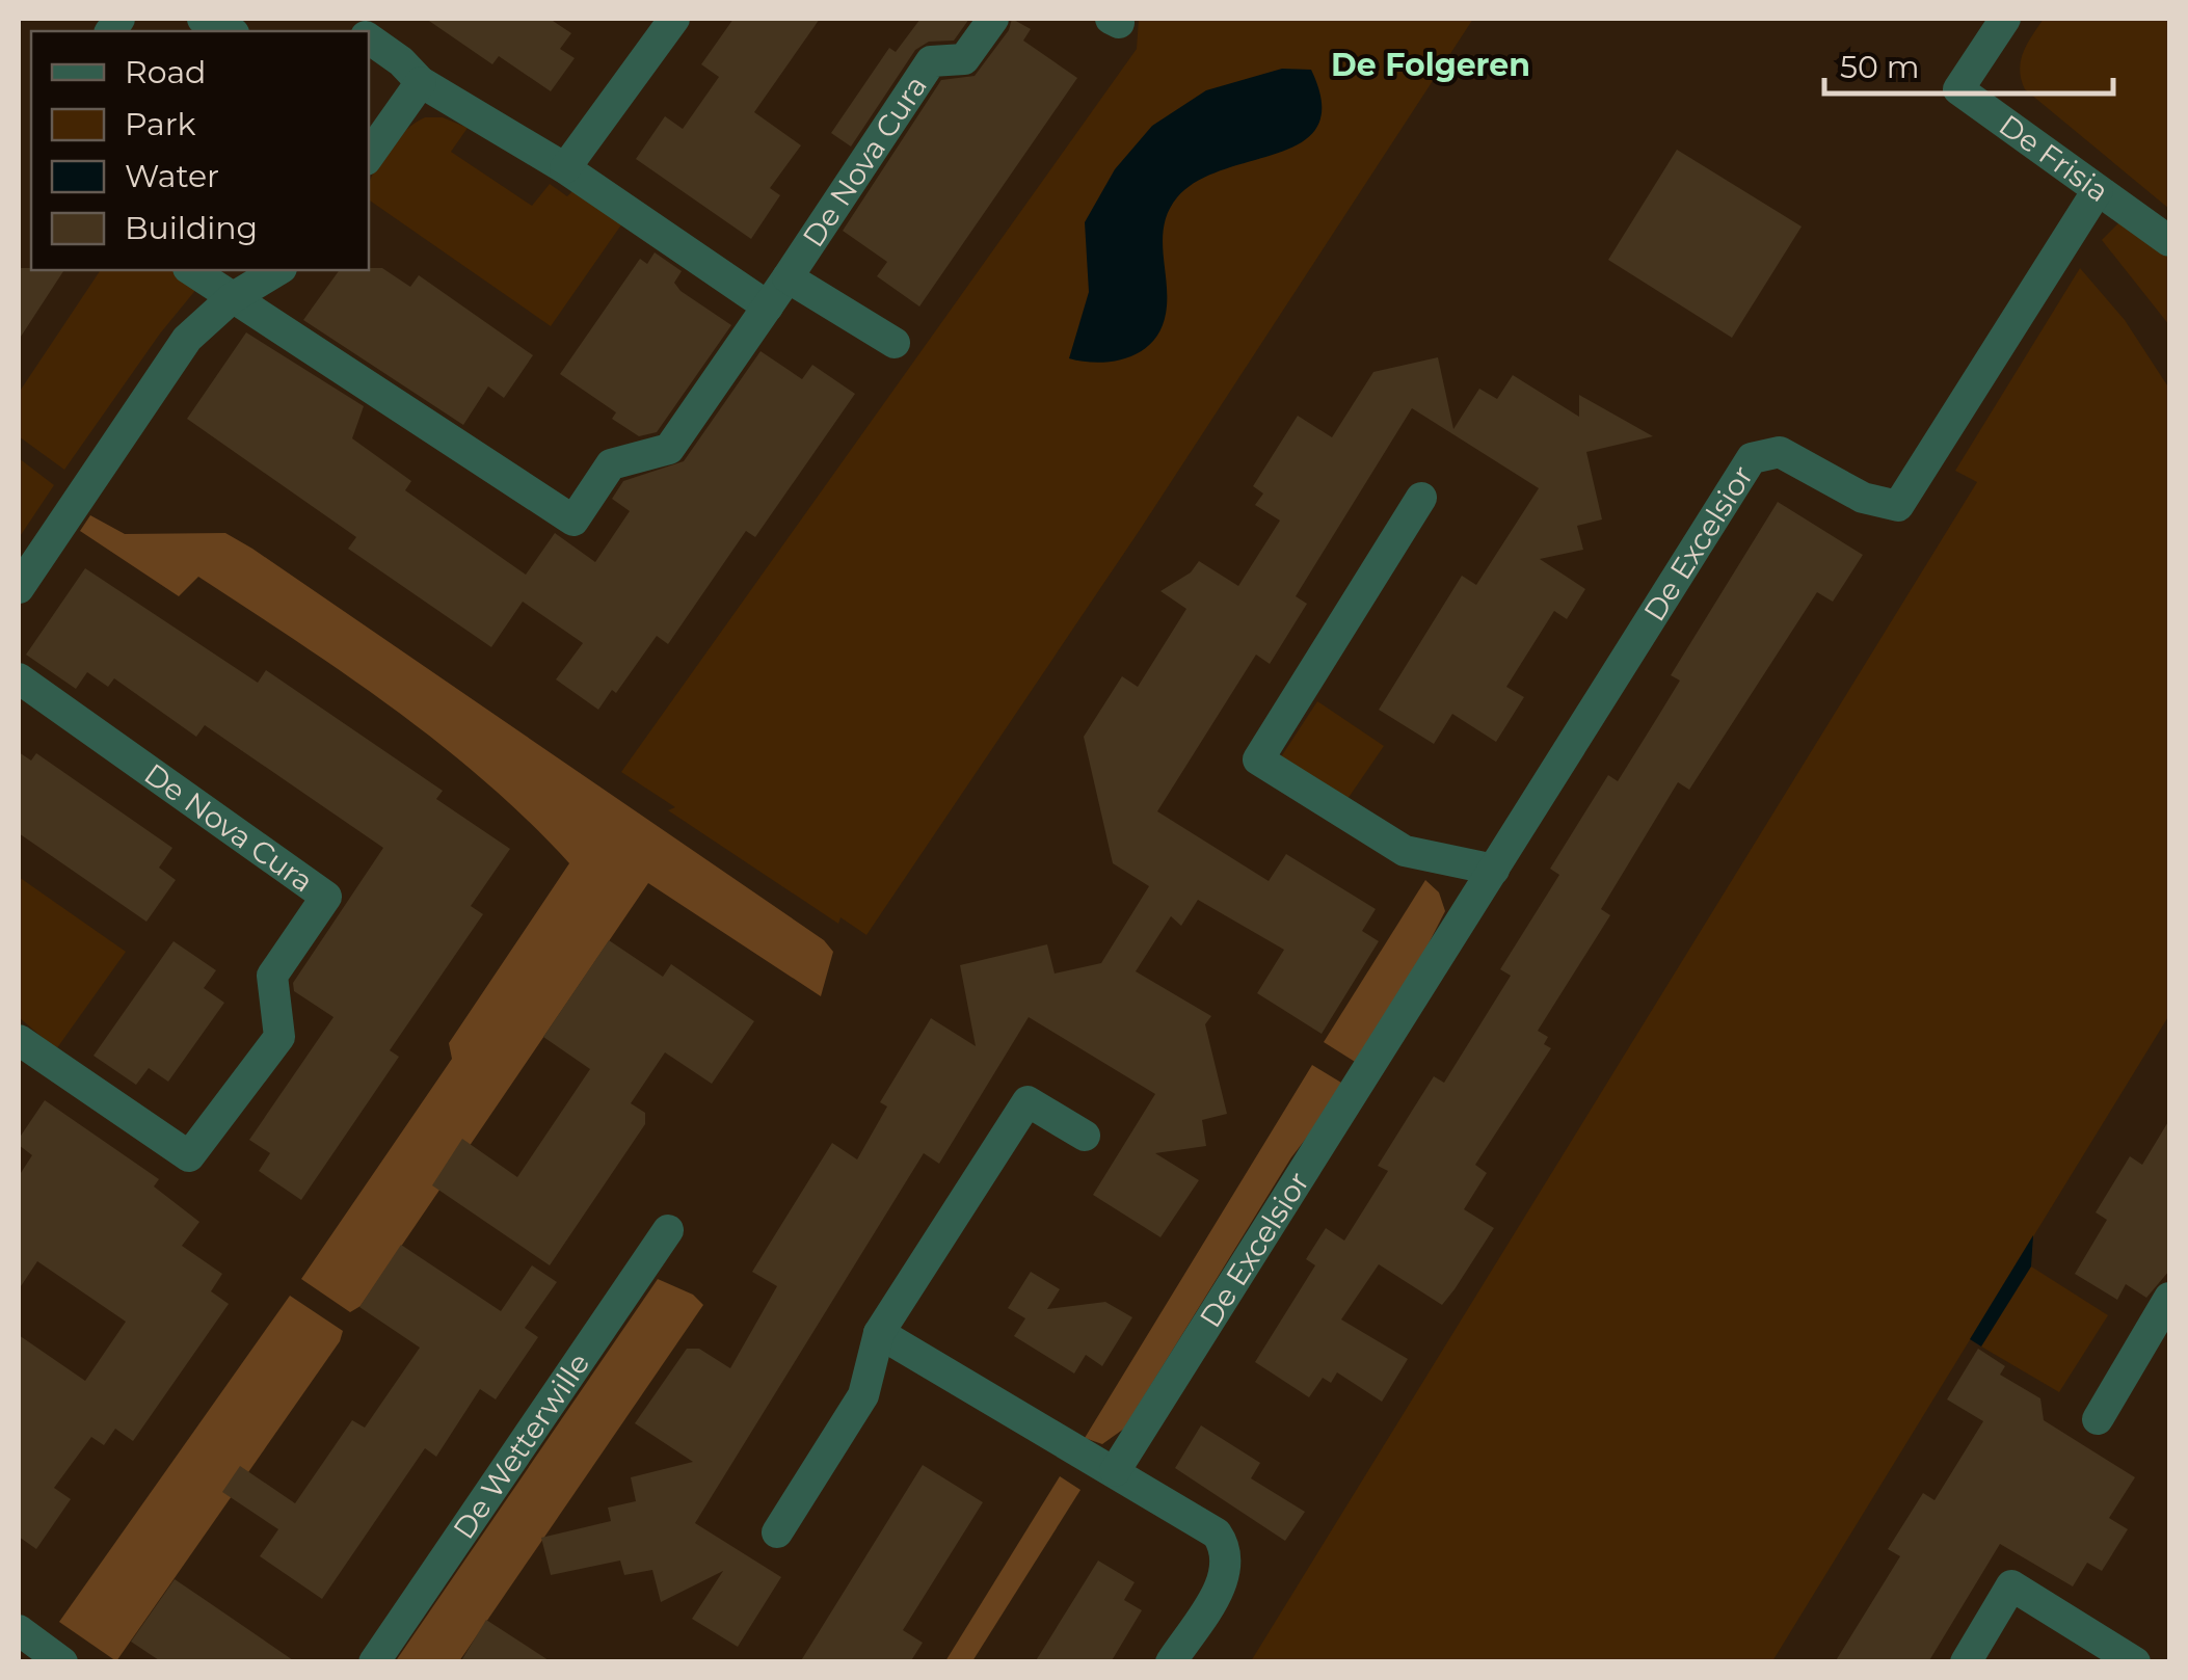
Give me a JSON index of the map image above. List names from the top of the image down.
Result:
{
  "streets": {
    "street": [
      "De Frisia",
      "De Nova Cura",
      "De Excelsior",
      "De Wetterwille"
    ]
  },
  "crossings": [
    ["De Frisia", "De Excelsior"]
  ],
  "districts": ["De Folgeren"],
  "legend": [
    "Road",
    "Park",
    "Water",
    "Building"
  ],
  "scale_bar": "50 m"
}
